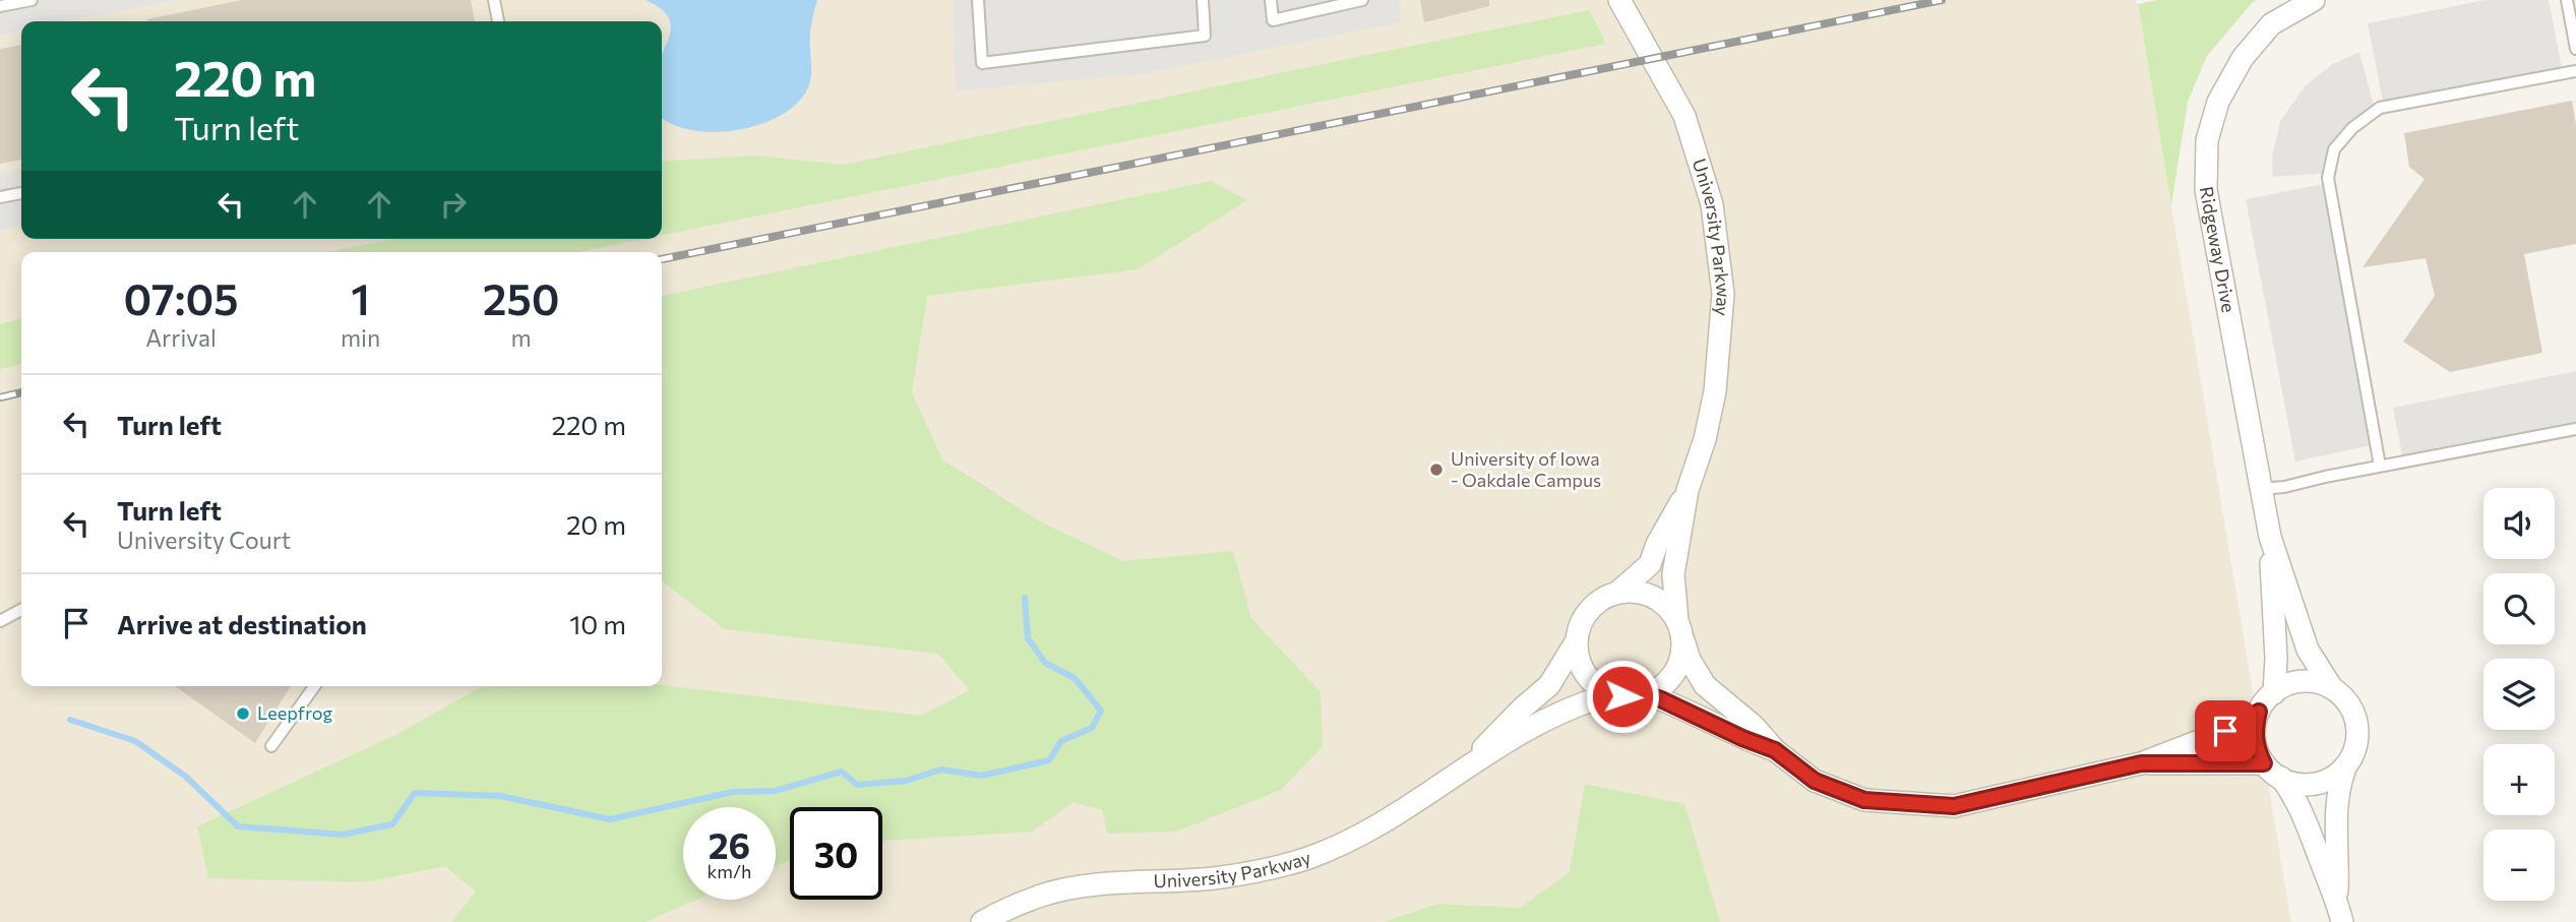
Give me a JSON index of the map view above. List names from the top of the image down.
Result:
{
  "streets": {
    "street": ["University Parkway", "Ridgeway Drive"]
  },
  "places": ["University of Iowa - Oakdale Campus", "Leepfrog"],
  "page": {
    "turn": ["220 m", "Turn left"],
    "eta": [
      "07:05",
      "Arrival",
      "1",
      "min",
      "250",
      "m"
    ],
    "list": [
      {
        "name": "Turn left",
        "value": "220 m"
      },
      {
        "name": "Turn left",
        "note": "University Court",
        "value": "20 m"
      },
      {
        "name": "Arrive at destination",
        "value": "10 m"
      }
    ],
    "map_buttons": ["+", "−"],
    "speed": "26 km/h",
    "limit": "30"
  }
}
